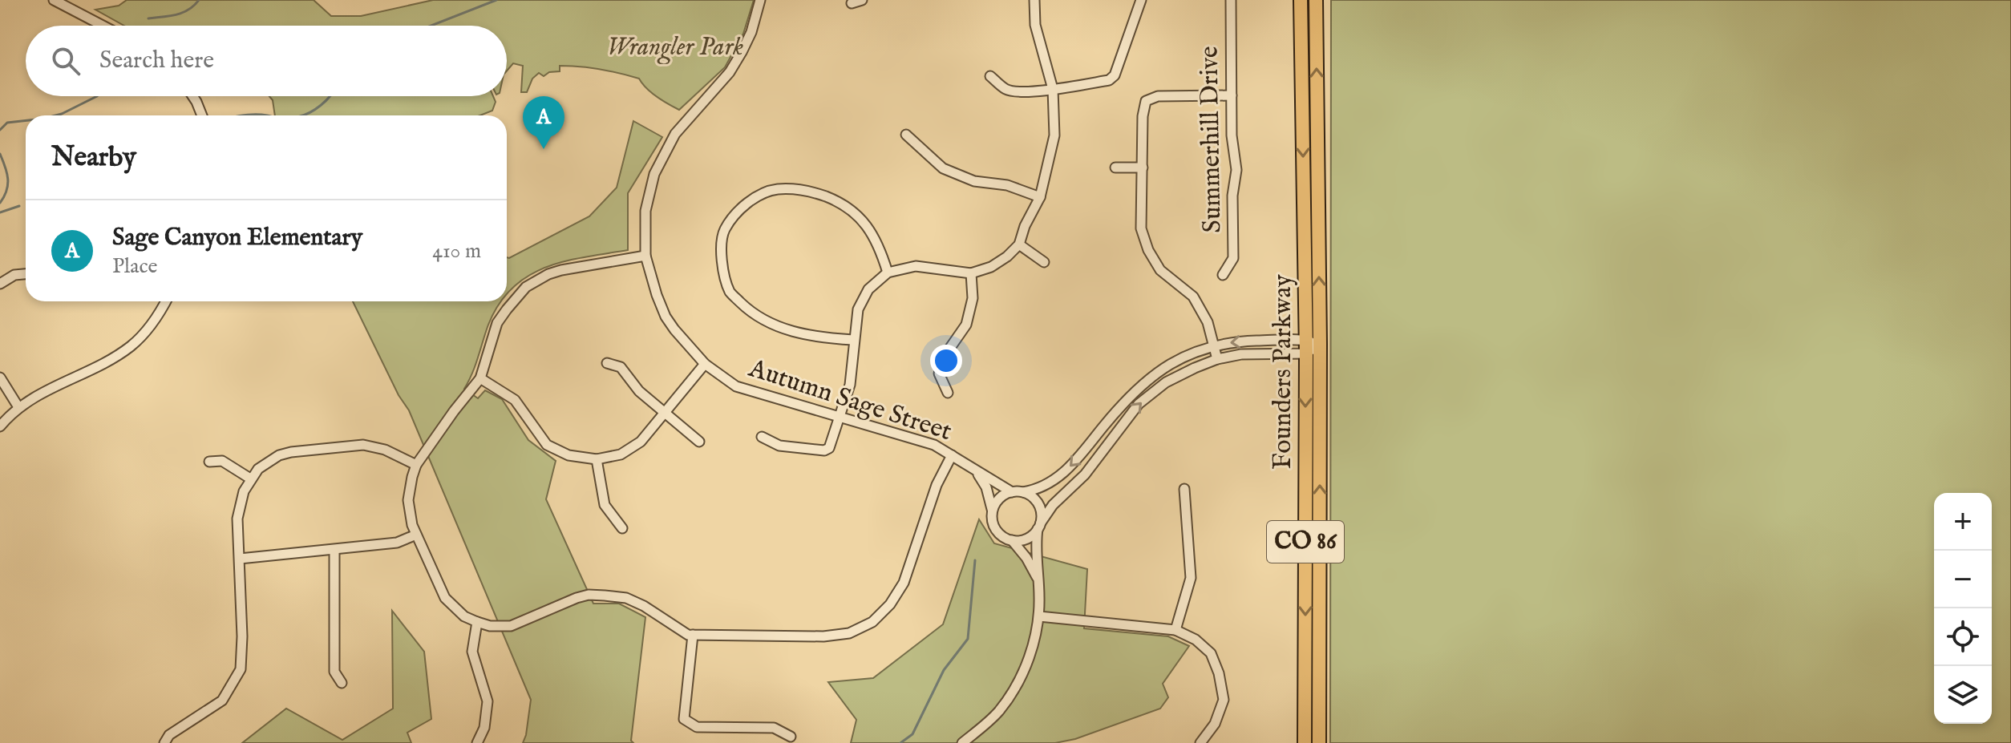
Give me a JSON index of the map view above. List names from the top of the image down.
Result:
{
  "streets": {
    "highway": ["Founders Parkway", "CO 86"],
    "street": ["Summerhill Drive", "Autumn Sage Street"]
  },
  "parks": ["Wrangler Park"],
  "page": {
    "search": "Search here",
    "pins": "A",
    "heading": "Nearby",
    "list": [
      {
        "mark": "A",
        "name": "Sage Canyon Elementary",
        "note": "Place",
        "value": "410 m"
      }
    ],
    "map_buttons": ["+", "−"]
  }
}
